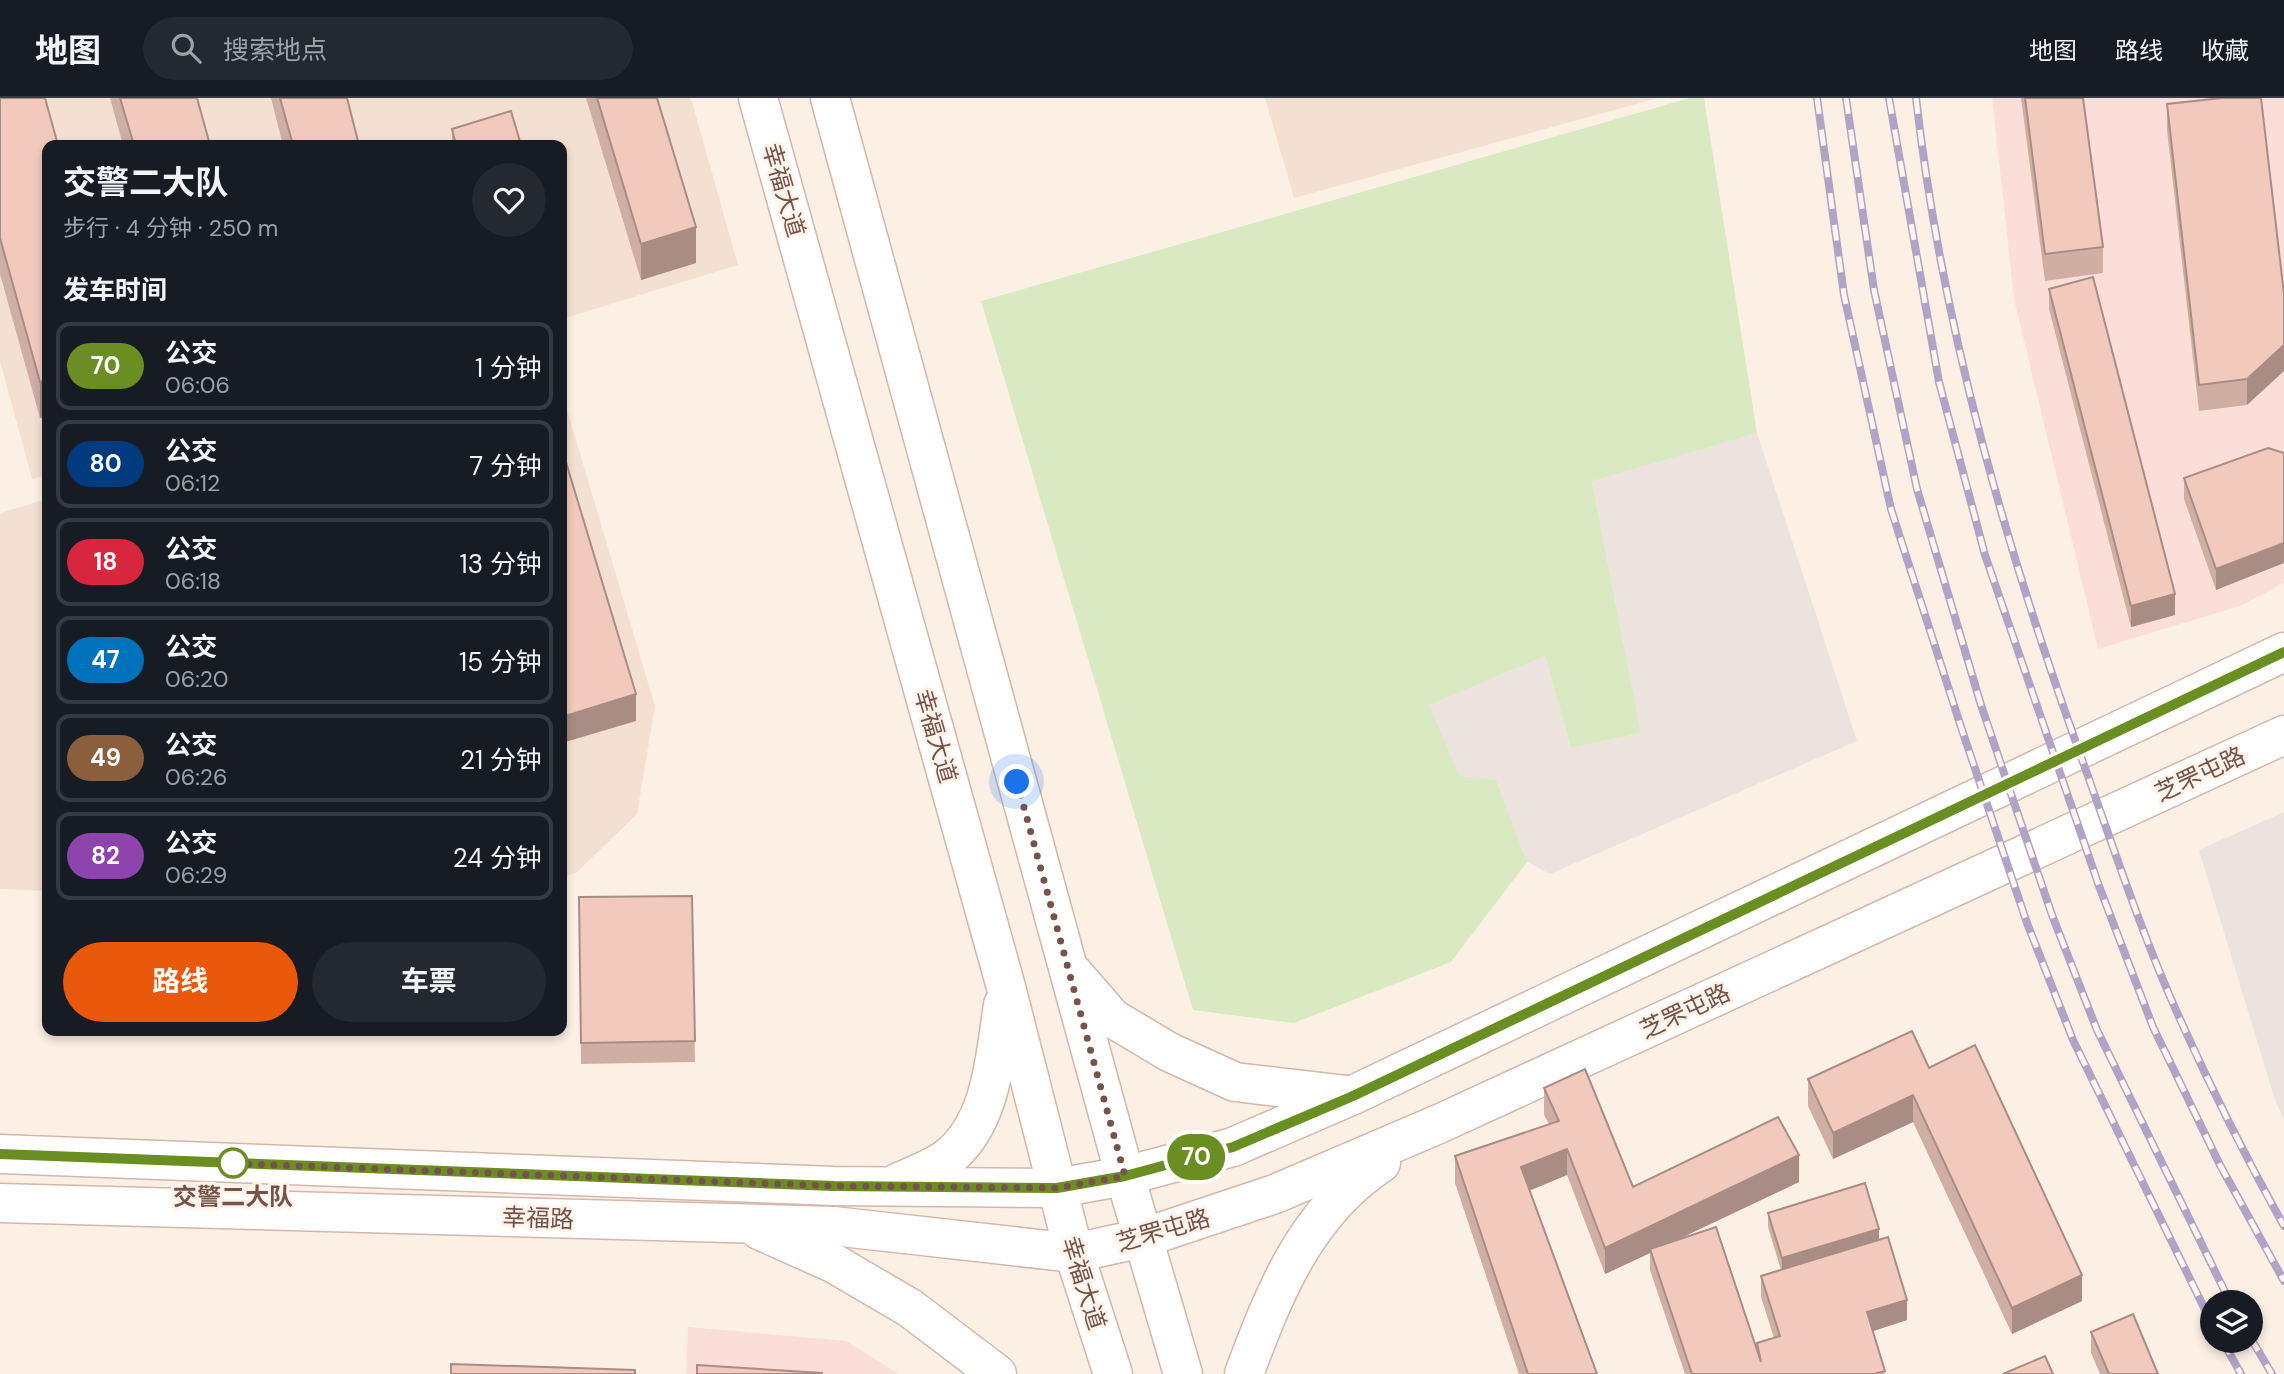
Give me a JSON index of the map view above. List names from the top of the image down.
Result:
{
  "streets": {
    "main road": ["幸福大道", "芝罘屯路", "幸福路"]
  },
  "crossings": [
    ["幸福大道", "芝罘屯路"],
    ["幸福大道", "幸福路"],
    ["芝罘屯路", "幸福路"]
  ],
  "places": ["交警二大队"],
  "lines": ["bus line 70"],
  "page": {
    "header": "地图",
    "search": "搜索地点",
    "nav": ["地图", "路线", "收藏"],
    "on_map": "70",
    "heading": [
      ["交警二大队", "步行 · 4 分钟 · 250 m"],
      "发车时间"
    ],
    "list": [
      {
        "mark": "70",
        "name": "公交",
        "note": "06:06",
        "value": "1 分钟"
      },
      {
        "mark": "80",
        "name": "公交",
        "note": "06:12",
        "value": "7 分钟"
      },
      {
        "mark": "18",
        "name": "公交",
        "note": "06:18",
        "value": "13 分钟"
      },
      {
        "mark": "47",
        "name": "公交",
        "note": "06:20",
        "value": "15 分钟"
      },
      {
        "mark": "49",
        "name": "公交",
        "note": "06:26",
        "value": "21 分钟"
      },
      {
        "mark": "82",
        "name": "公交",
        "note": "06:29",
        "value": "24 分钟"
      }
    ],
    "buttons": ["路线", "车票"]
  }
}
